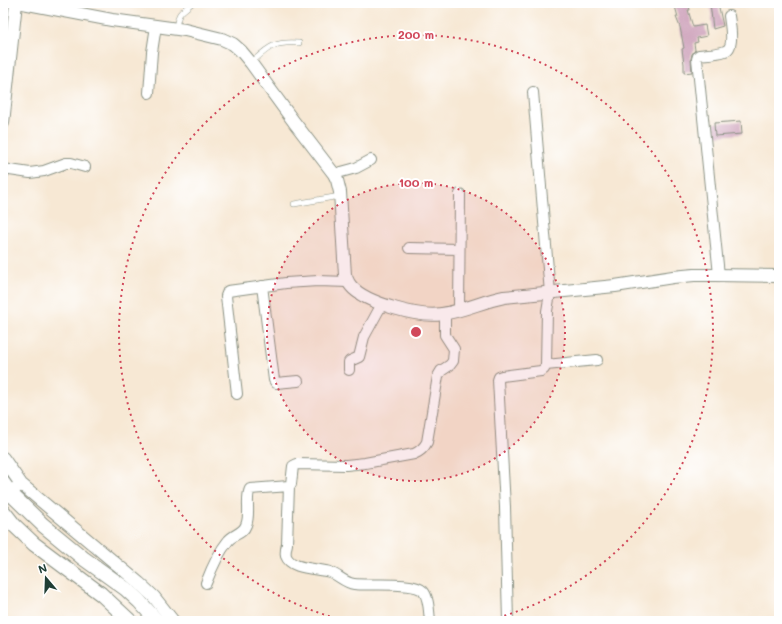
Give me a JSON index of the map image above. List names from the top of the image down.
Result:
{
  "north": "top",
  "rings": ["200 m", "100 m"]
}
